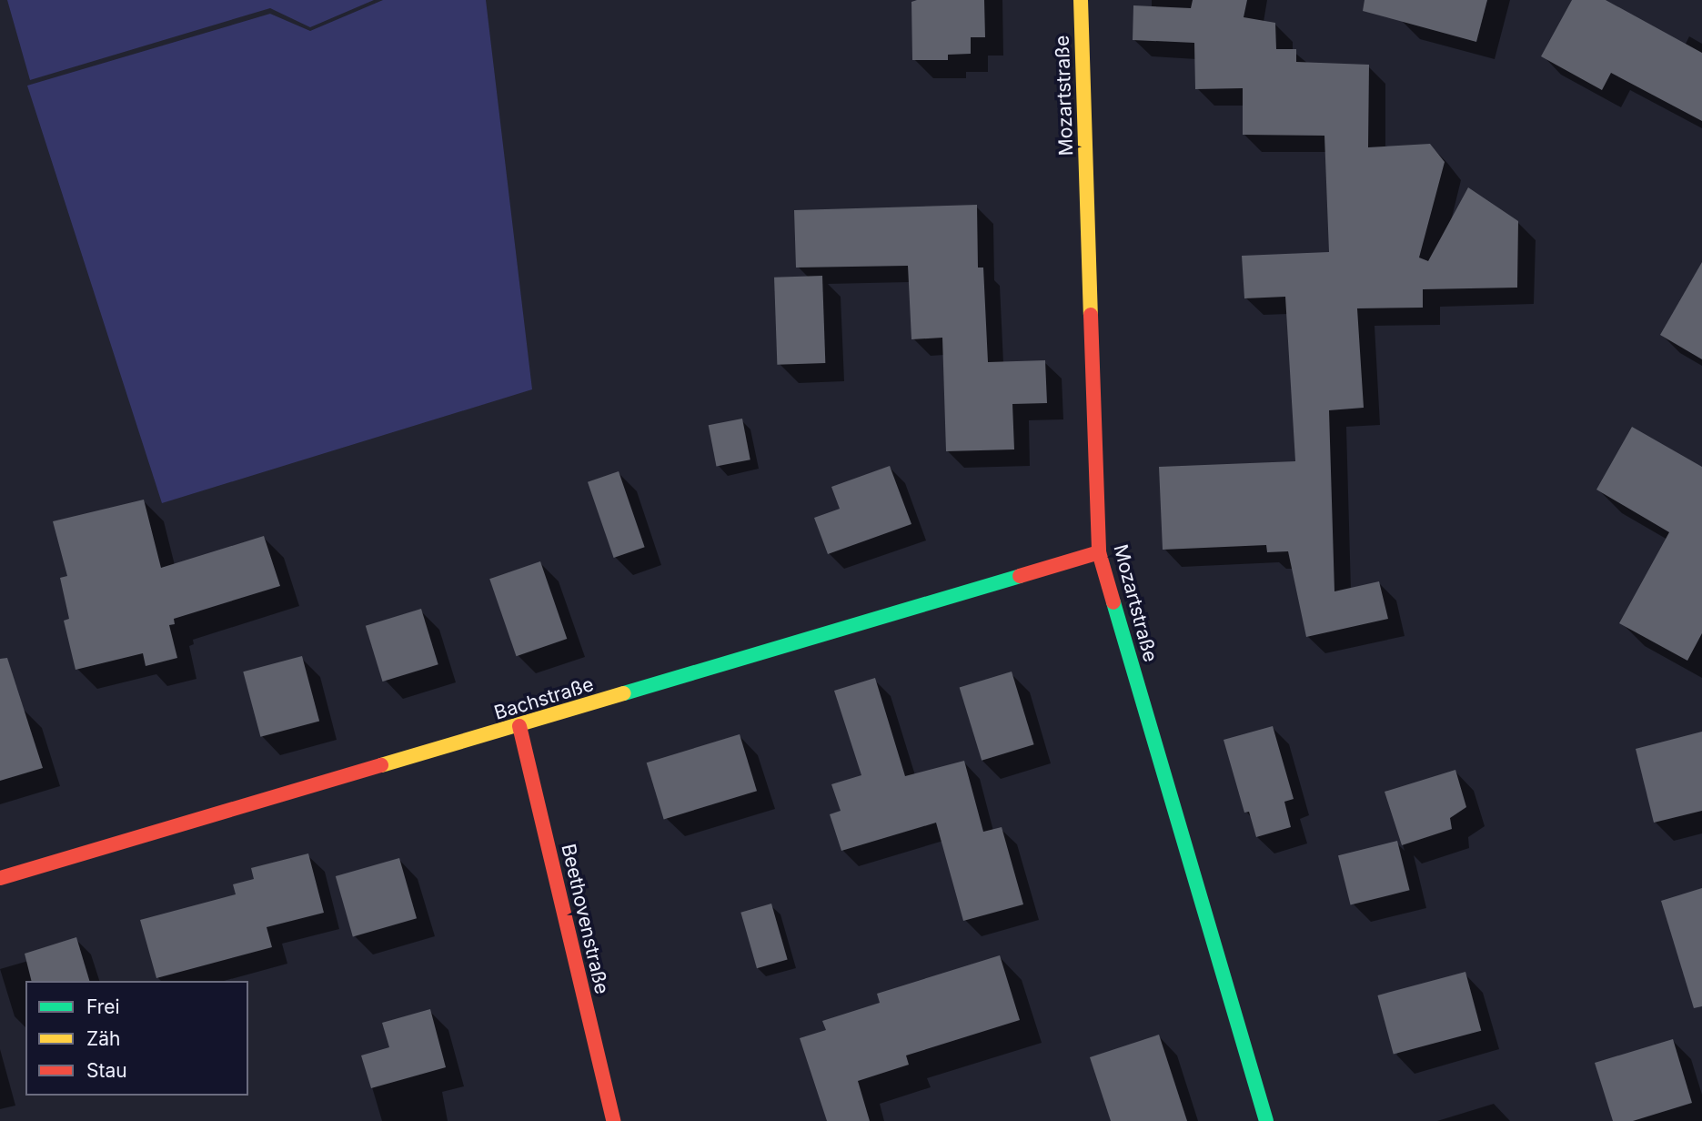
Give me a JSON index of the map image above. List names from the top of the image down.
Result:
{
  "streets": {
    "street": ["Mozartstraße", "Bachstraße", "Beethovenstraße"]
  },
  "crossings": [
    ["Mozartstraße", "Bachstraße"],
    ["Bachstraße", "Beethovenstraße"]
  ],
  "legend": ["Frei", "Zäh", "Stau"]
}
